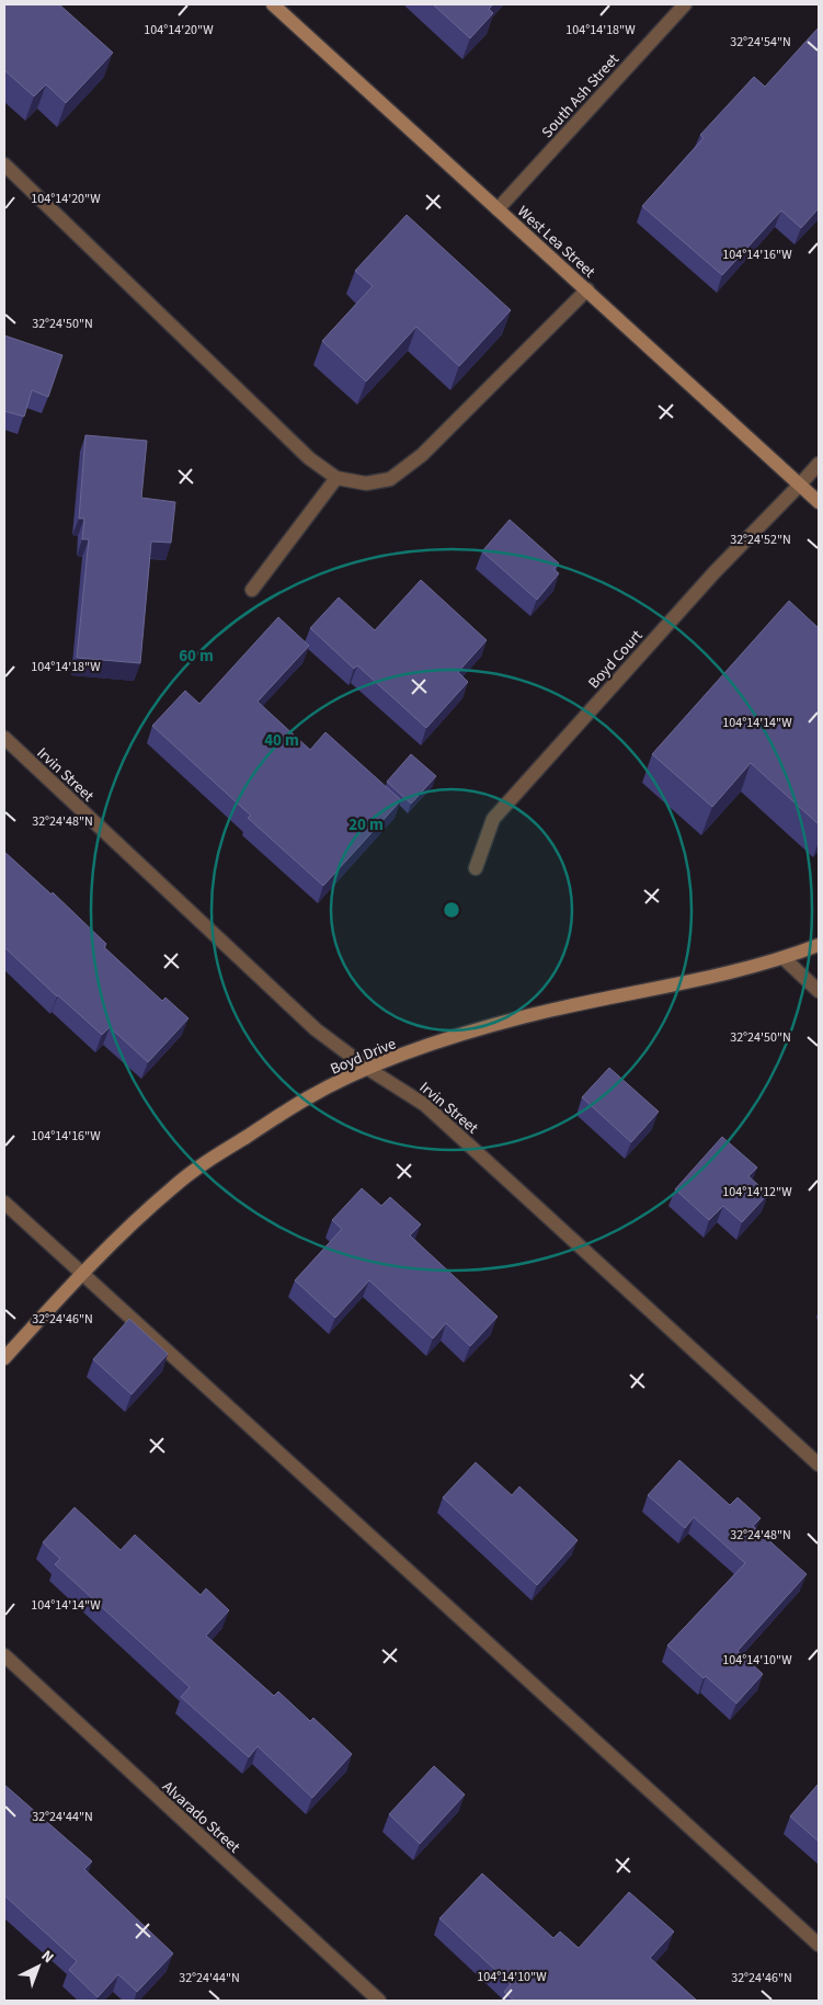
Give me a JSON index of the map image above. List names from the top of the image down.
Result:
{
  "streets": {
    "street": [
      "South Ash Street",
      "West Lea Street",
      "Boyd Court",
      "Irvin Street",
      "Boyd Drive",
      "Alvarado Street"
    ]
  },
  "crossings": [
    ["South Ash Street", "West Lea Street"],
    ["West Lea Street", "Boyd Court"],
    ["Irvin Street", "Boyd Drive"]
  ],
  "north": "top right",
  "coordinates": [
    "104°14'20\"W",
    "104°14'18\"W",
    "32°24'54\"N",
    "104°14'16\"W",
    "32°24'50\"N",
    "32°24'52\"N",
    "104°14'14\"W",
    "32°24'48\"N",
    "104°14'12\"W",
    "32°24'46\"N",
    "104°14'10\"W",
    "32°24'44\"N"
  ],
  "rings": ["60 m", "40 m", "20 m"]
}
